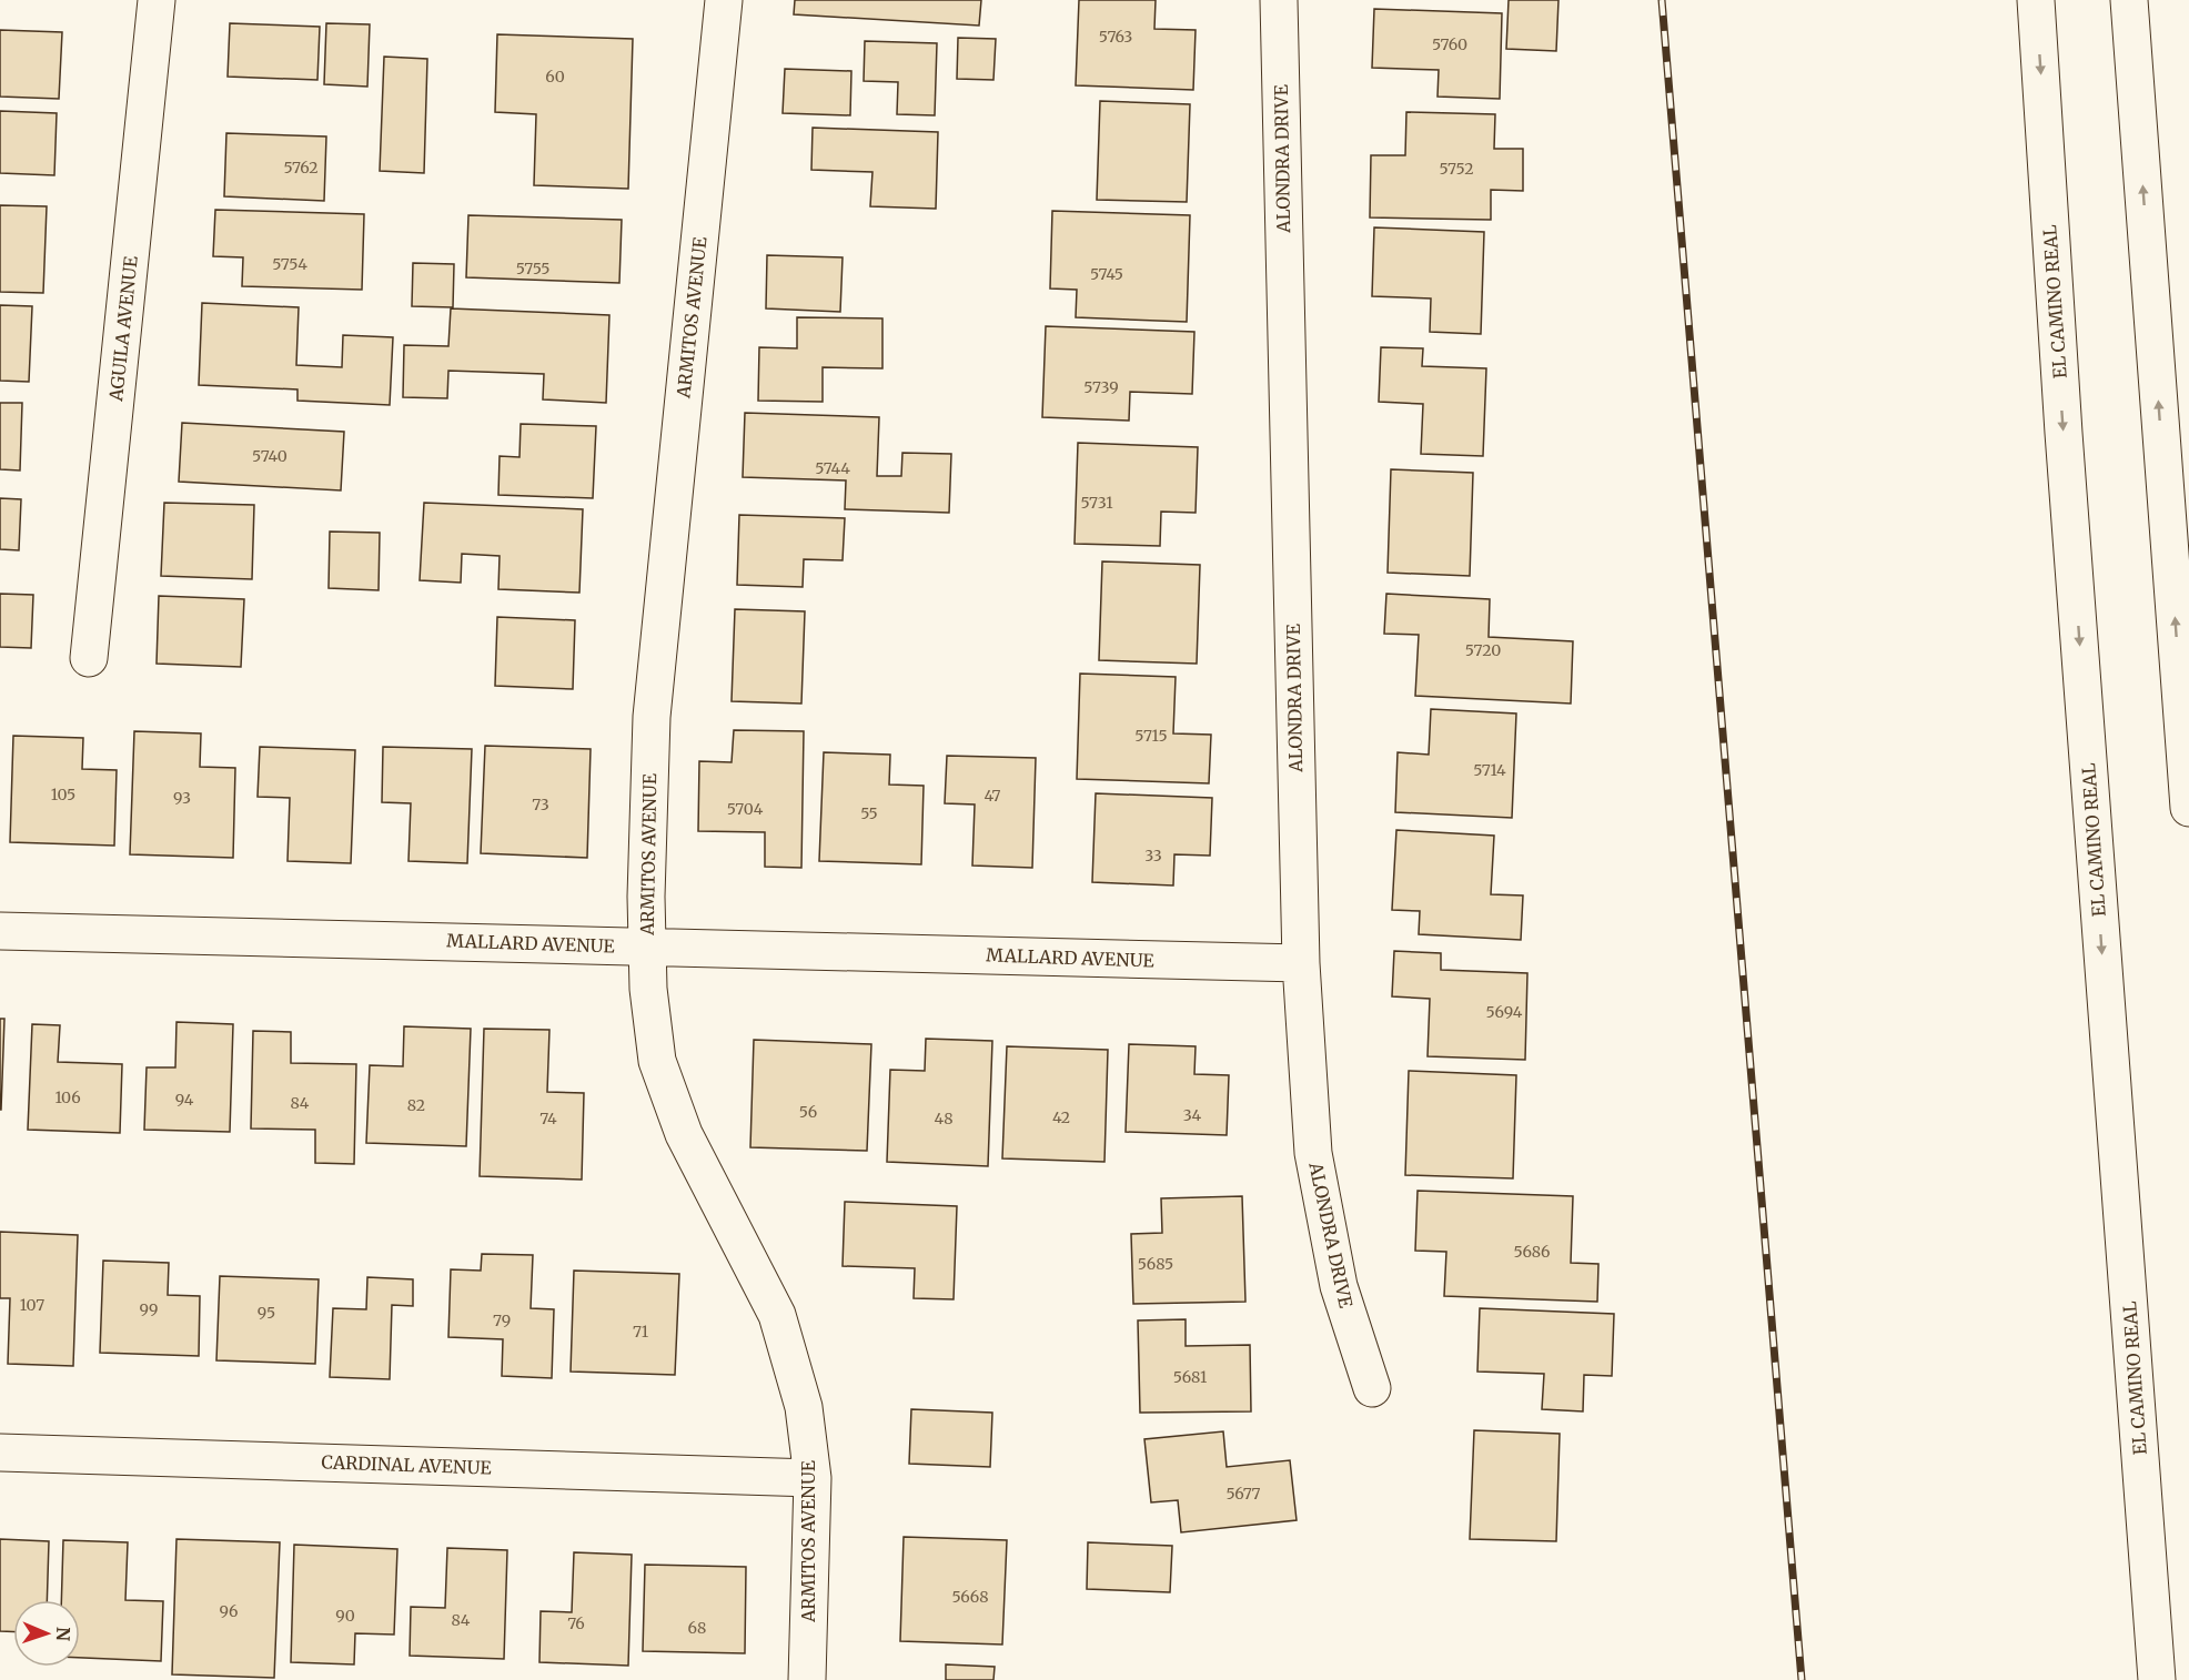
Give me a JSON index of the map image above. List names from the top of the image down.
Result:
{
  "streets": {
    "main road": [
      "ALONDRA DRIVE",
      "EL CAMINO REAL",
      "ARMITOS AVENUE",
      "AGUILA AVENUE",
      "MALLARD AVENUE",
      "CARDINAL AVENUE"
    ]
  },
  "crossings": [
    ["ALONDRA DRIVE", "MALLARD AVENUE"],
    ["ARMITOS AVENUE", "MALLARD AVENUE"],
    ["ARMITOS AVENUE", "CARDINAL AVENUE"]
  ],
  "house_numbers": [
    "5763",
    "5760",
    "60",
    "5762",
    "5752",
    "5754",
    "5755",
    "5745",
    "5739",
    "5740",
    "5744",
    "5731",
    "5720",
    "5715",
    "5714",
    "105",
    "47",
    "93",
    "73",
    "5704",
    "55",
    "33",
    "5694",
    "106",
    "94",
    "84",
    "82",
    "56",
    "34",
    "42",
    "74",
    "48",
    "5686",
    "5685",
    "107",
    "99",
    "95",
    "79",
    "71",
    "5681",
    "5677",
    "5668",
    "96",
    "90",
    "84",
    "76",
    "68"
  ],
  "north": "right"
}
